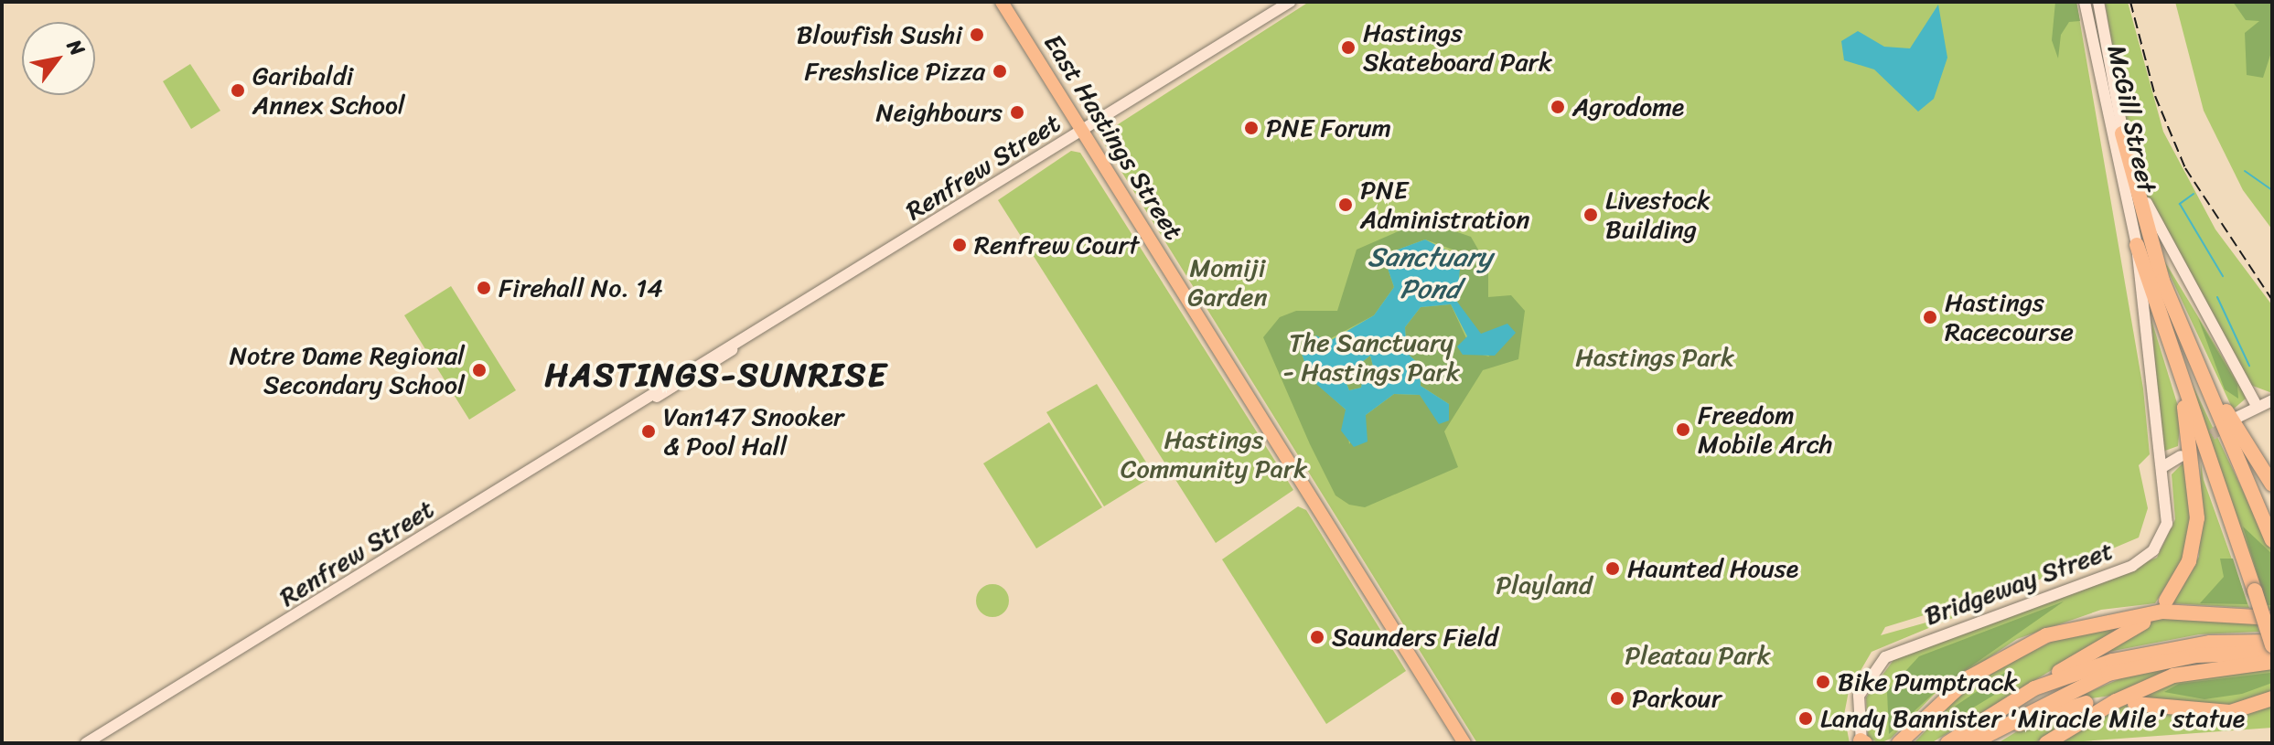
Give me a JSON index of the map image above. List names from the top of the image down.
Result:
{
  "streets": {
    "main road": ["East Hastings Street"],
    "street": ["McGill Street", "Renfrew Street", "Bridgeway Street"]
  },
  "crossings": [
    ["McGill Street", "Bridgeway Street"],
    ["East Hastings Street", "Renfrew Street"]
  ],
  "districts": ["HASTINGS-SUNRISE"],
  "water": ["Sanctuary Pond"],
  "parks": [
    "Momiji Garden",
    "The Sanctuary - Hastings Park",
    "Hastings Park",
    "Hastings Community Park",
    "Playland",
    "Pleatau Park"
  ],
  "places": [
    "Blowfish Sushi",
    "Hastings Skateboard Park",
    "Freshslice Pizza",
    "Garibaldi Annex School",
    "Agrodome",
    "Neighbours",
    "PNE Forum",
    "PNE Administration",
    "Livestock Building",
    "Renfrew Court",
    "Firehall No. 14",
    "Hastings Racecourse",
    "Notre Dame Regional Secondary School",
    "Freedom Mobile Arch",
    "Van147 Snooker & Pool Hall",
    "Haunted House",
    "Saunders Field",
    "Bike Pumptrack",
    "Parkour",
    "Landy Bannister 'Miracle Mile' statue"
  ],
  "north": "top right"
}
